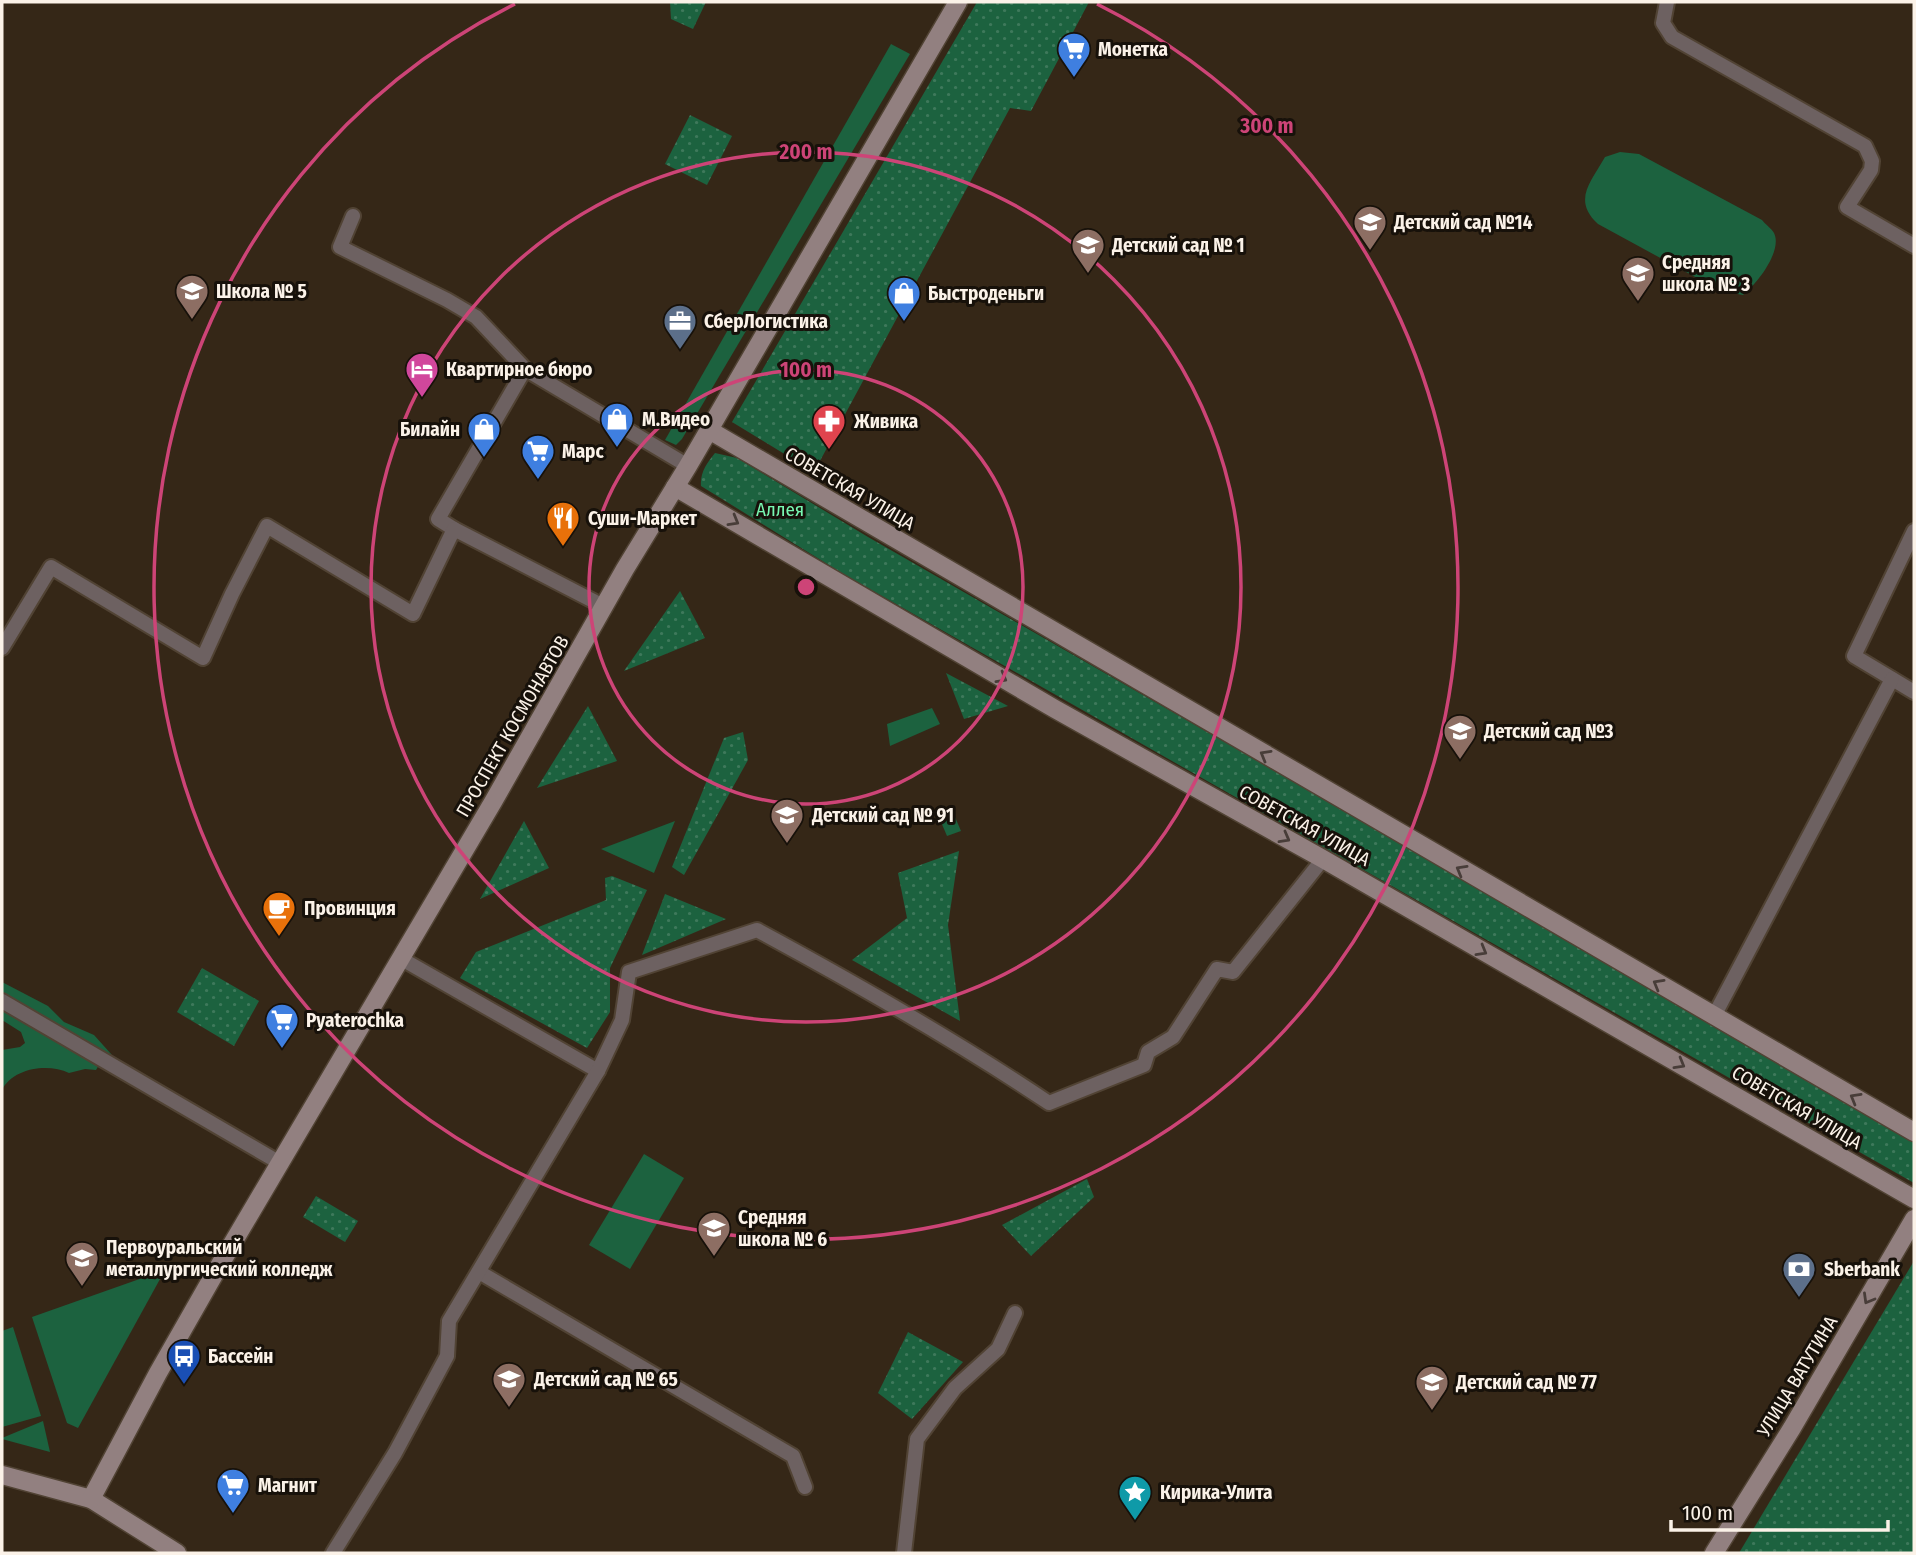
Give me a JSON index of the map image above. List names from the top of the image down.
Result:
{
  "streets": {
    "street": ["СОВЕТСКАЯ УЛИЦА", "ПРОСПЕКТ КОСМОНАВТОВ", "УЛИЦА ВАТУТИНА"]
  },
  "crossings": [
    ["СОВЕТСКАЯ УЛИЦА", "ПРОСПЕКТ КОСМОНАВТОВ"]
  ],
  "one_way": ["УЛИЦА ВАТУТИНА"],
  "parks": ["Аллея"],
  "places": {
    "supermarket": [
      "Монетка",
      "Марс",
      "Pyaterochka",
      "Магнит"
    ],
    "school or university": [
      "Детский сад №14",
      "Детский сад № 1",
      "Средняя школа № 3",
      "Школа № 5",
      "Детский сад №3",
      "Детский сад № 91",
      "Средняя школа № 6",
      "Первоуральский металлургический колледж",
      "Детский сад № 65",
      "Детский сад № 77"
    ],
    "shop": ["Быстроденьги", "М.Видео", "Билайн"],
    "office": ["СберЛогистика"],
    "hotel": ["Квартирное бюро"],
    "pharmacy": ["Живика"],
    "restaurant": ["Суши-Маркет"],
    "cafe": ["Провинция"],
    "bank": ["Sberbank"],
    "bus stop": ["Бассейн"],
    "place": ["Кирика-Улита"]
  },
  "scale_bar": "100 m",
  "rings": ["300 m", "200 m", "100 m"]
}
